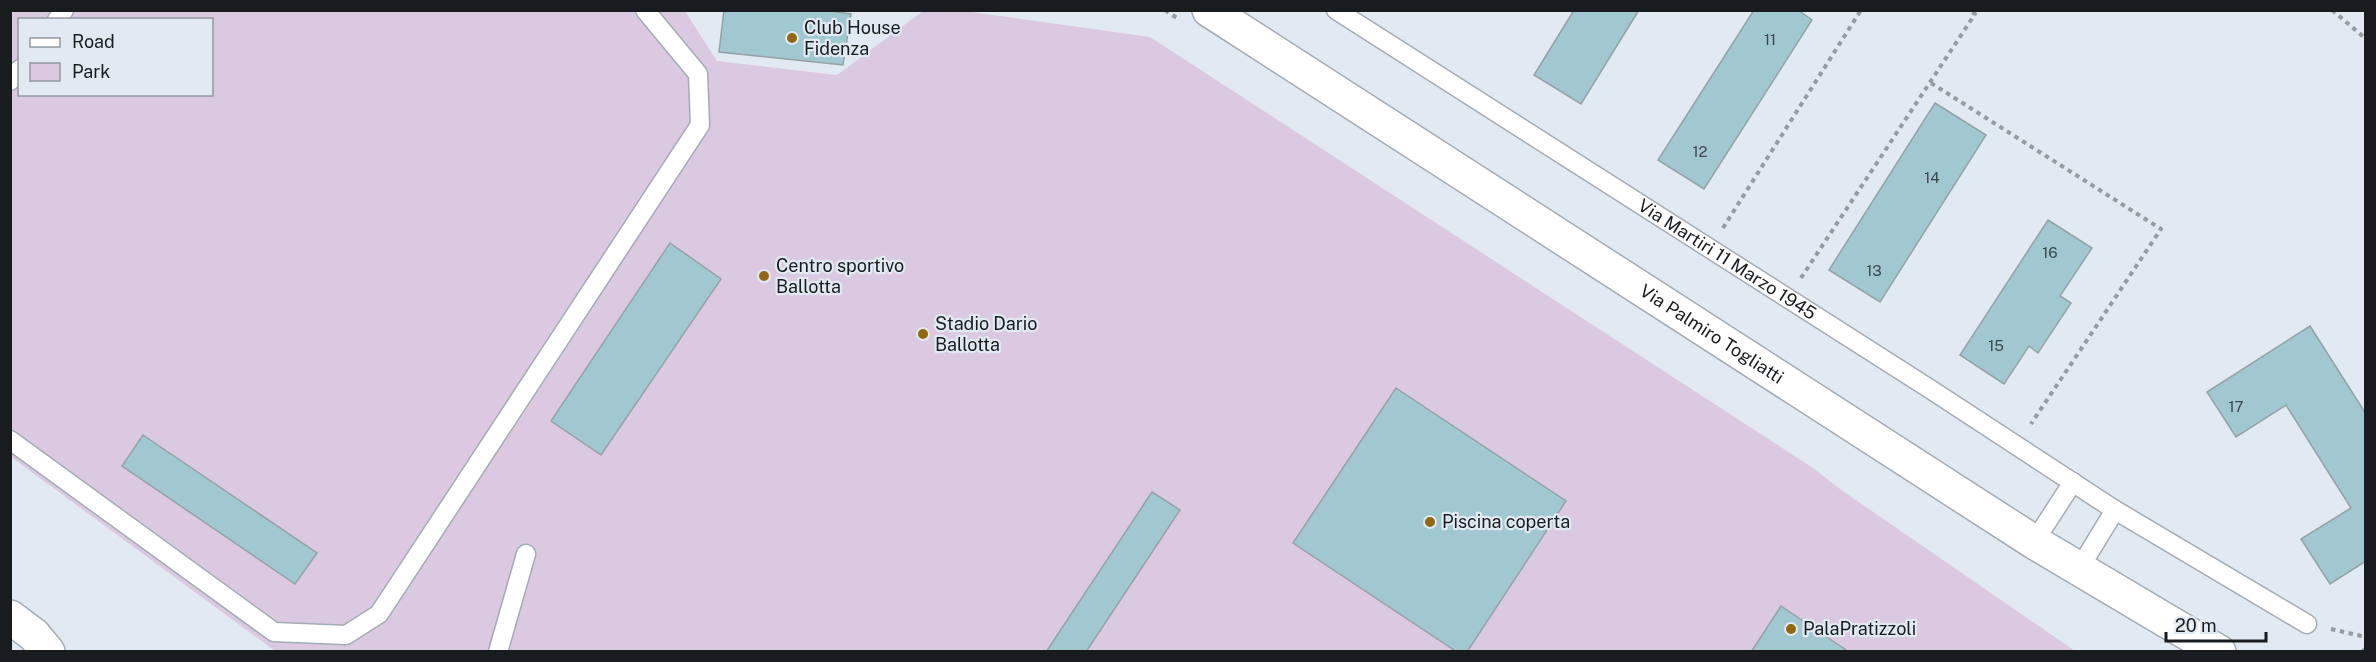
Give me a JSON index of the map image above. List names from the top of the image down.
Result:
{
  "streets": {
    "street": ["Via Palmiro Togliatti"],
    "lane": ["Via Martiri 11 Marzo 1945"]
  },
  "places": [
    "Club House Fidenza",
    "Centro sportivo Ballotta",
    "Stadio Dario Ballotta",
    "Piscina coperta",
    "PalaPratizzoli"
  ],
  "house_numbers": [
    "11",
    "12",
    "14",
    "16",
    "13",
    "15",
    "17"
  ],
  "legend": ["Road", "Park"],
  "scale_bar": "20 m"
}
